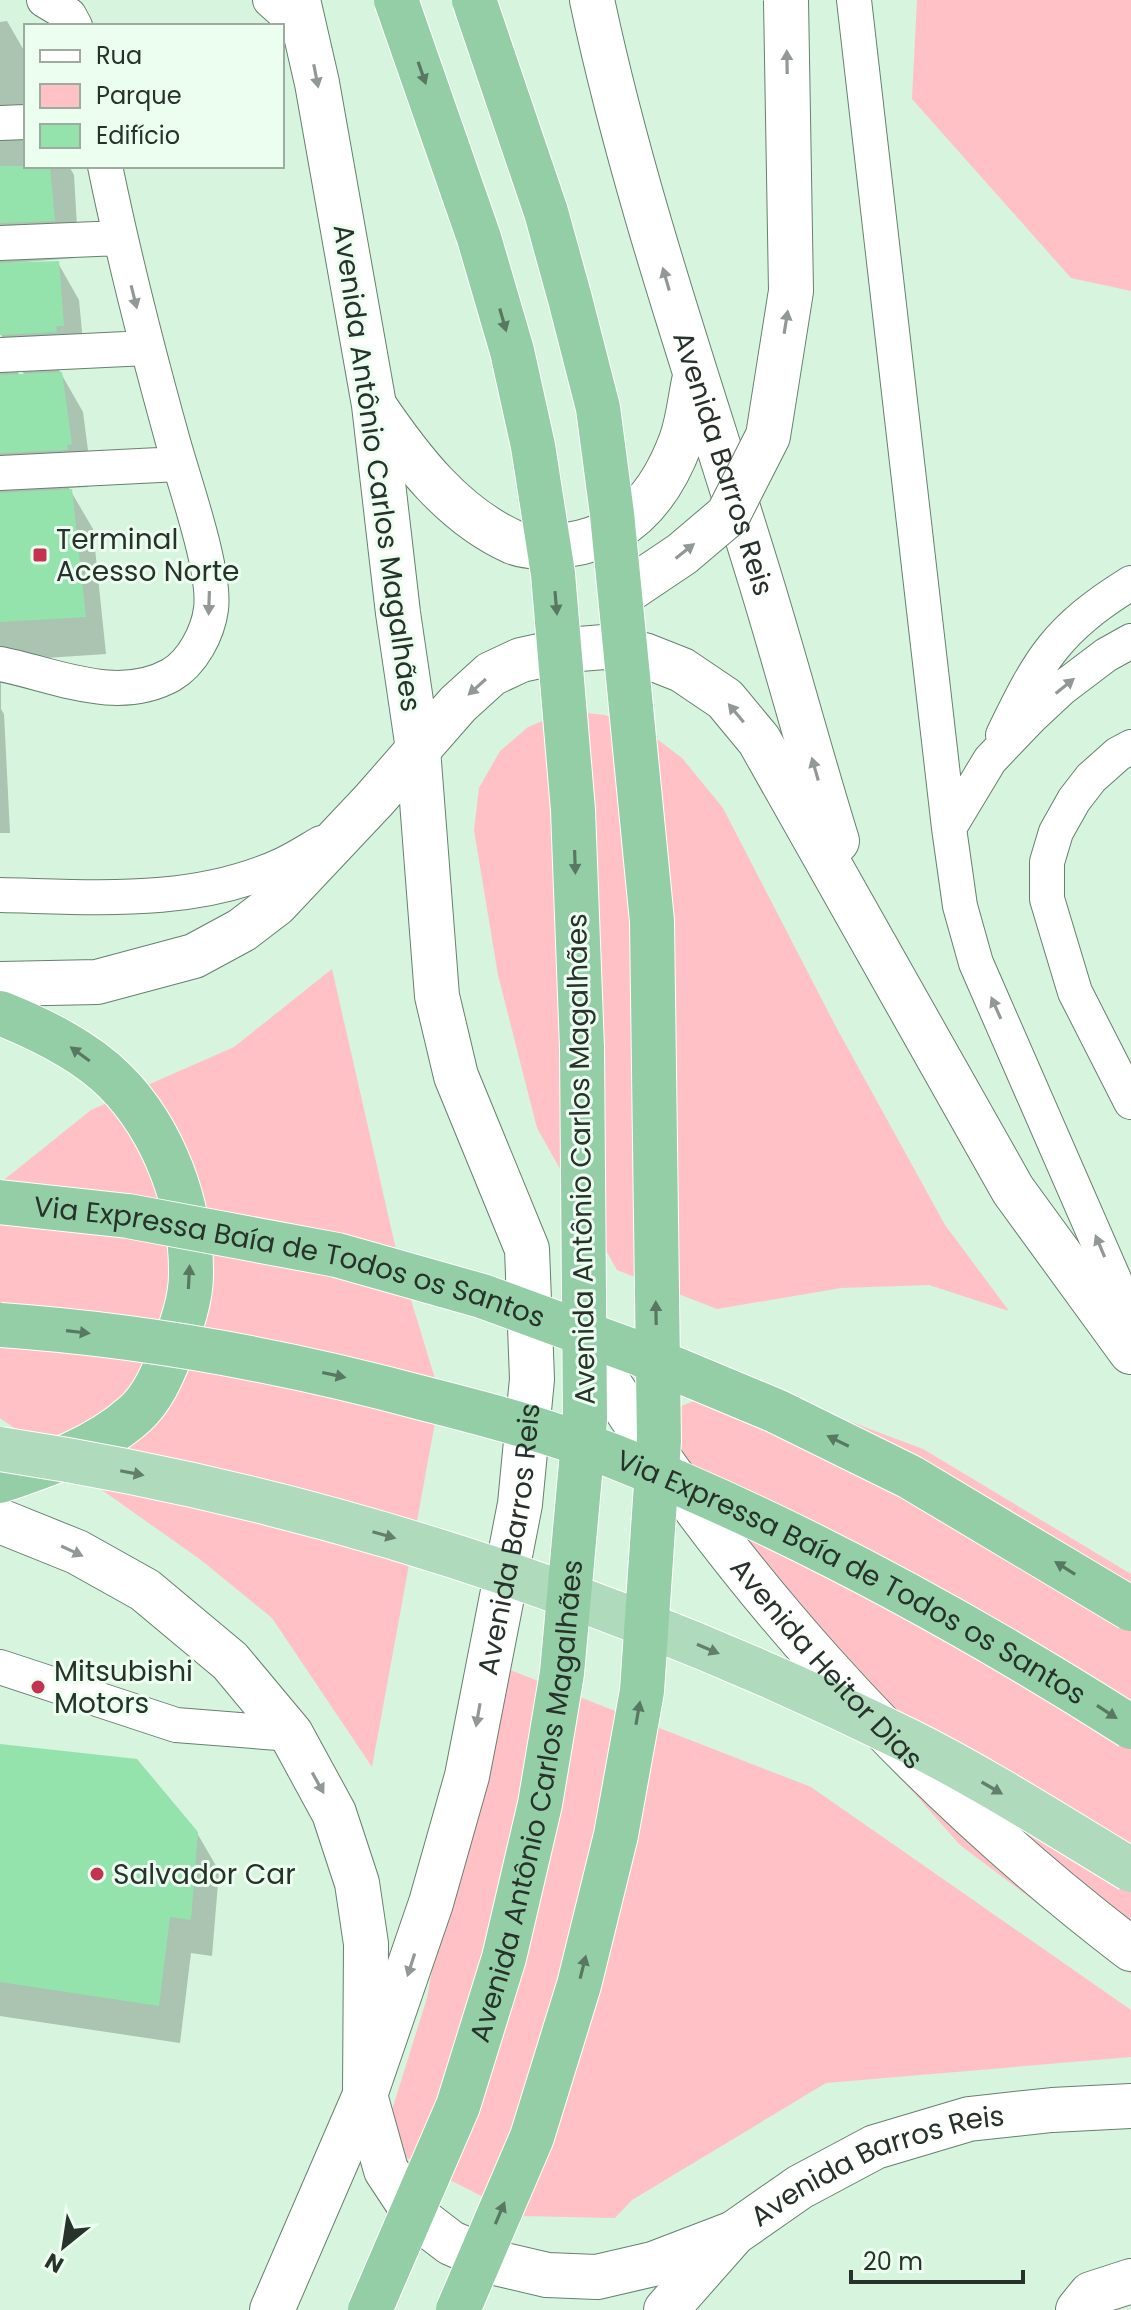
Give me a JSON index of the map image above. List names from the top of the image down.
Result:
{
  "streets": {
    "highway": ["Avenida Antônio Carlos Magalhães", "Via Expressa Baía de Todos os Santos"],
    "main road": ["Avenida Barros Reis", "Avenida Heitor Dias"]
  },
  "crossings": [
    ["Avenida Barros Reis", "Avenida Antônio Carlos Magalhães"],
    ["Avenida Barros Reis", "Avenida Heitor Dias"]
  ],
  "one_way": ["Avenida Antônio Carlos Magalhães"],
  "places": {
    "transit": ["Terminal Acesso Norte"],
    "other": ["Mitsubishi Motors", "Salvador Car"]
  },
  "legend": ["Rua", "Parque", "Edifício"],
  "scale_bar": "20 m",
  "north": "bottom left"
}
